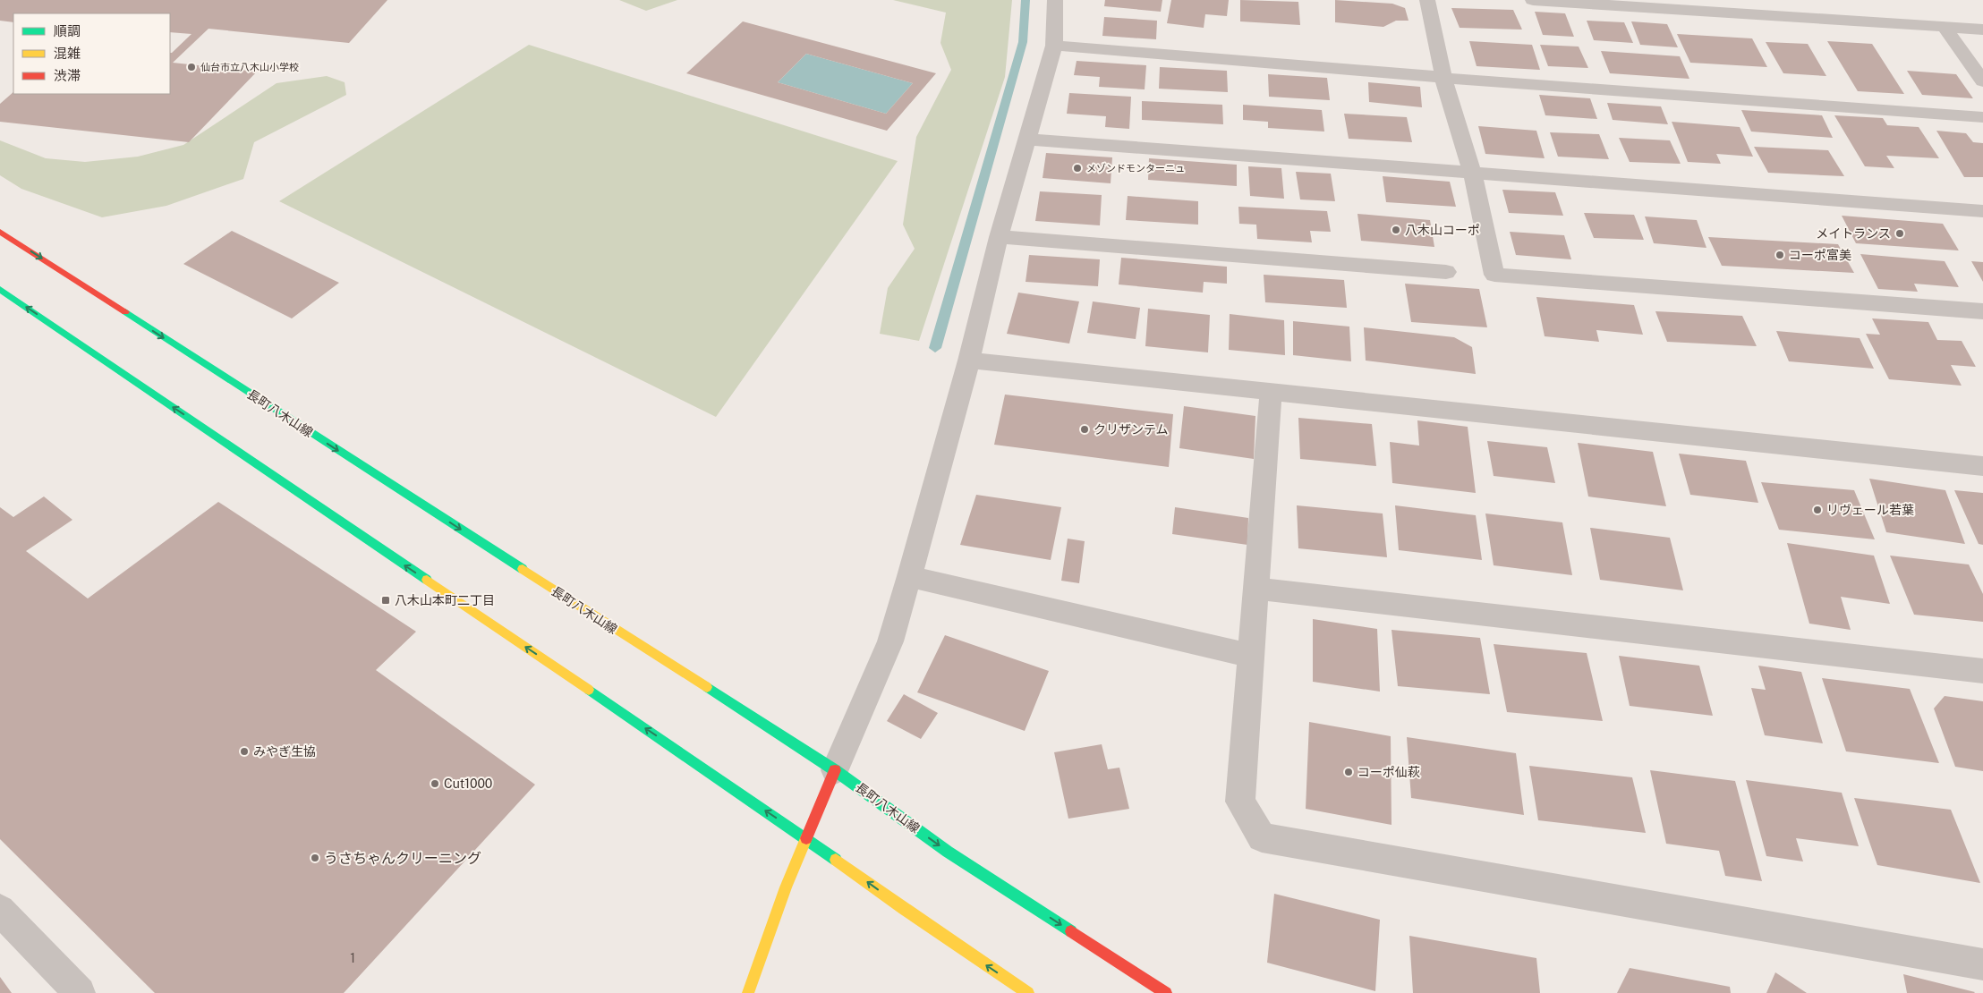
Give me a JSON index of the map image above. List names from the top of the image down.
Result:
{
  "streets": {
    "street": ["長町八木山線"]
  },
  "places": {
    "other": [
      "仙台市立八木山小学校",
      "メゾンドモンターニュ",
      "八木山コーポ",
      "メイトランス",
      "コーポ富美",
      "クリザンテム",
      "リヴェール若葉",
      "みやぎ生協",
      "コーポ仙萩",
      "Cut1000",
      "うさちゃんクリーニング"
    ],
    "transit": ["八木山本町二丁目"]
  },
  "house_numbers": ["1"],
  "legend": ["順調", "混雑", "渋滞"]
}
